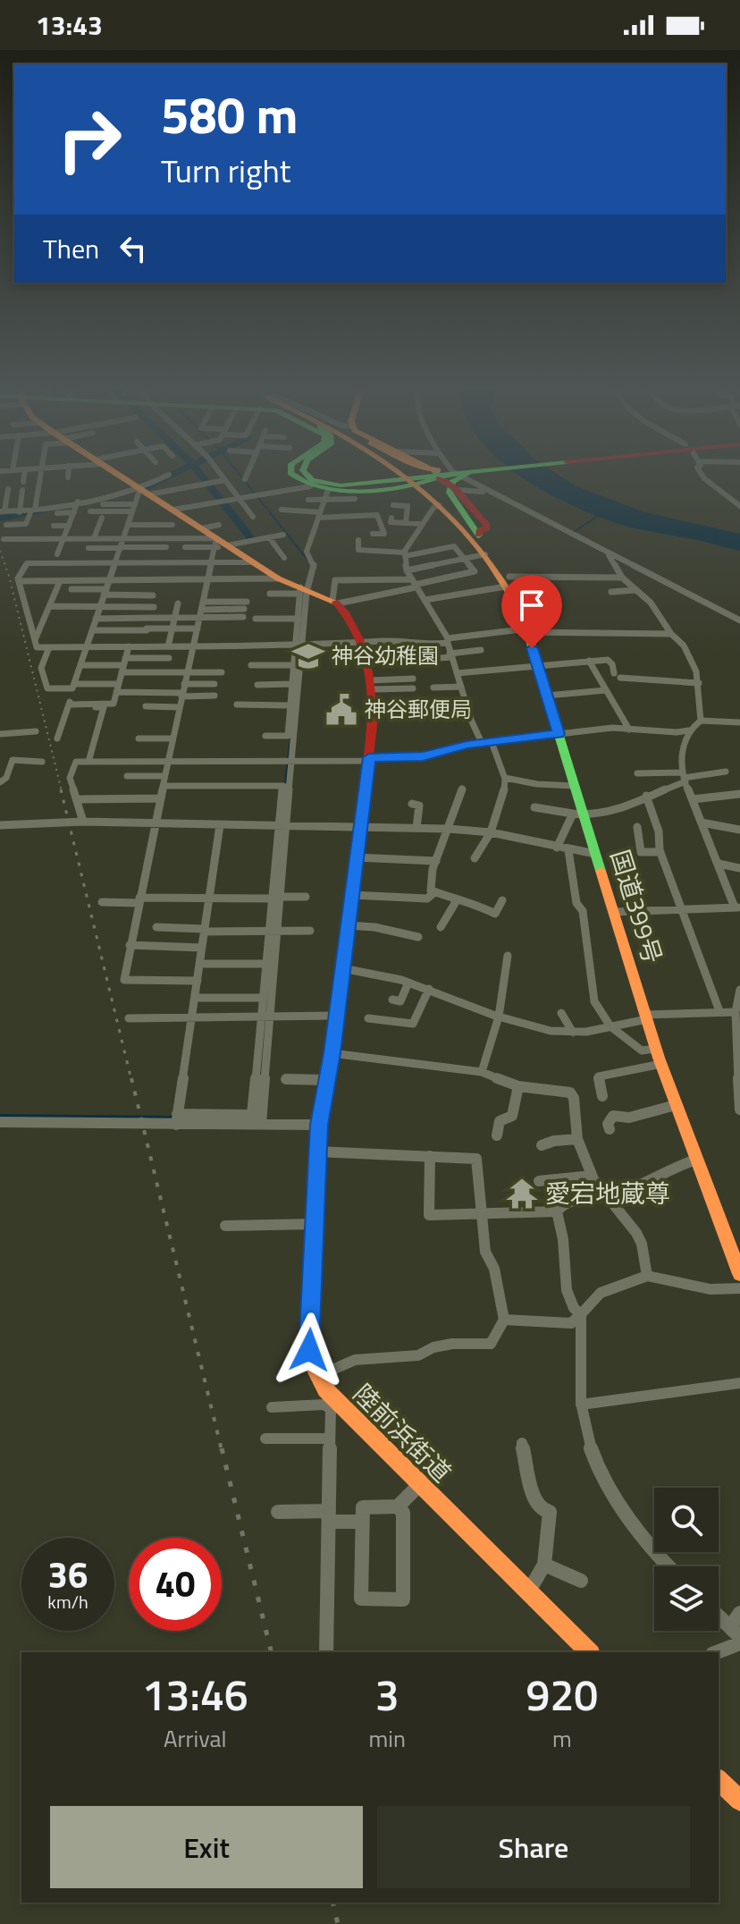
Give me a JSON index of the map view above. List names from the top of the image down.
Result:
{
  "streets": {
    "main road": ["国道399号", "陸前浜街道"]
  },
  "places": {
    "school or university": ["神谷幼稚園"],
    "public building": ["神谷郵便局"],
    "temple": ["愛宕地蔵尊"]
  },
  "page": {
    "status": "13:43",
    "turn": ["580 m", "Turn right"],
    "then": "Then",
    "speed": "36 km/h",
    "limit": "40",
    "eta": [
      "13:46",
      "Arrival",
      "3",
      "min",
      "920",
      "m"
    ],
    "buttons": ["Exit", "Share"]
  }
}
